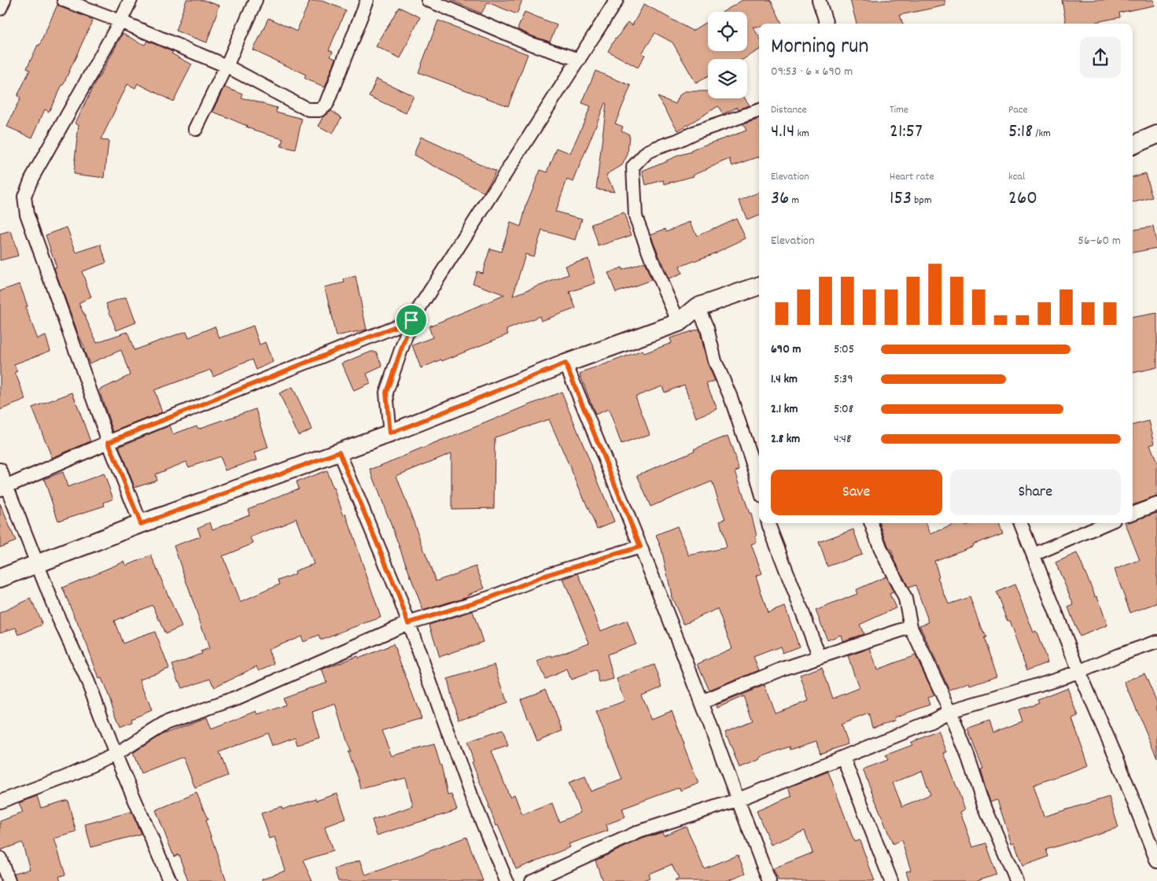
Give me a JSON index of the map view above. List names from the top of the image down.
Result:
{
  "page": {
    "heading": ["Morning run", "09:53 · 6 × 690 m"],
    "stats": [
      ["Distance", "4.14 km"],
      ["Time", "21:57"],
      ["Pace", "5:18 /km"],
      ["Elevation", "36 m"],
      ["Heart rate", "153 bpm"],
      ["kcal", "260"]
    ],
    "chart": ["Elevation", "56–60 m"],
    "list": [
      {
        "name": "690 m",
        "note": "5:05"
      },
      {
        "name": "1.4 km",
        "note": "5:39"
      },
      {
        "name": "2.1 km",
        "note": "5:08"
      },
      {
        "name": "2.8 km",
        "note": "4:48"
      }
    ],
    "buttons": ["Save", "Share"]
  }
}
